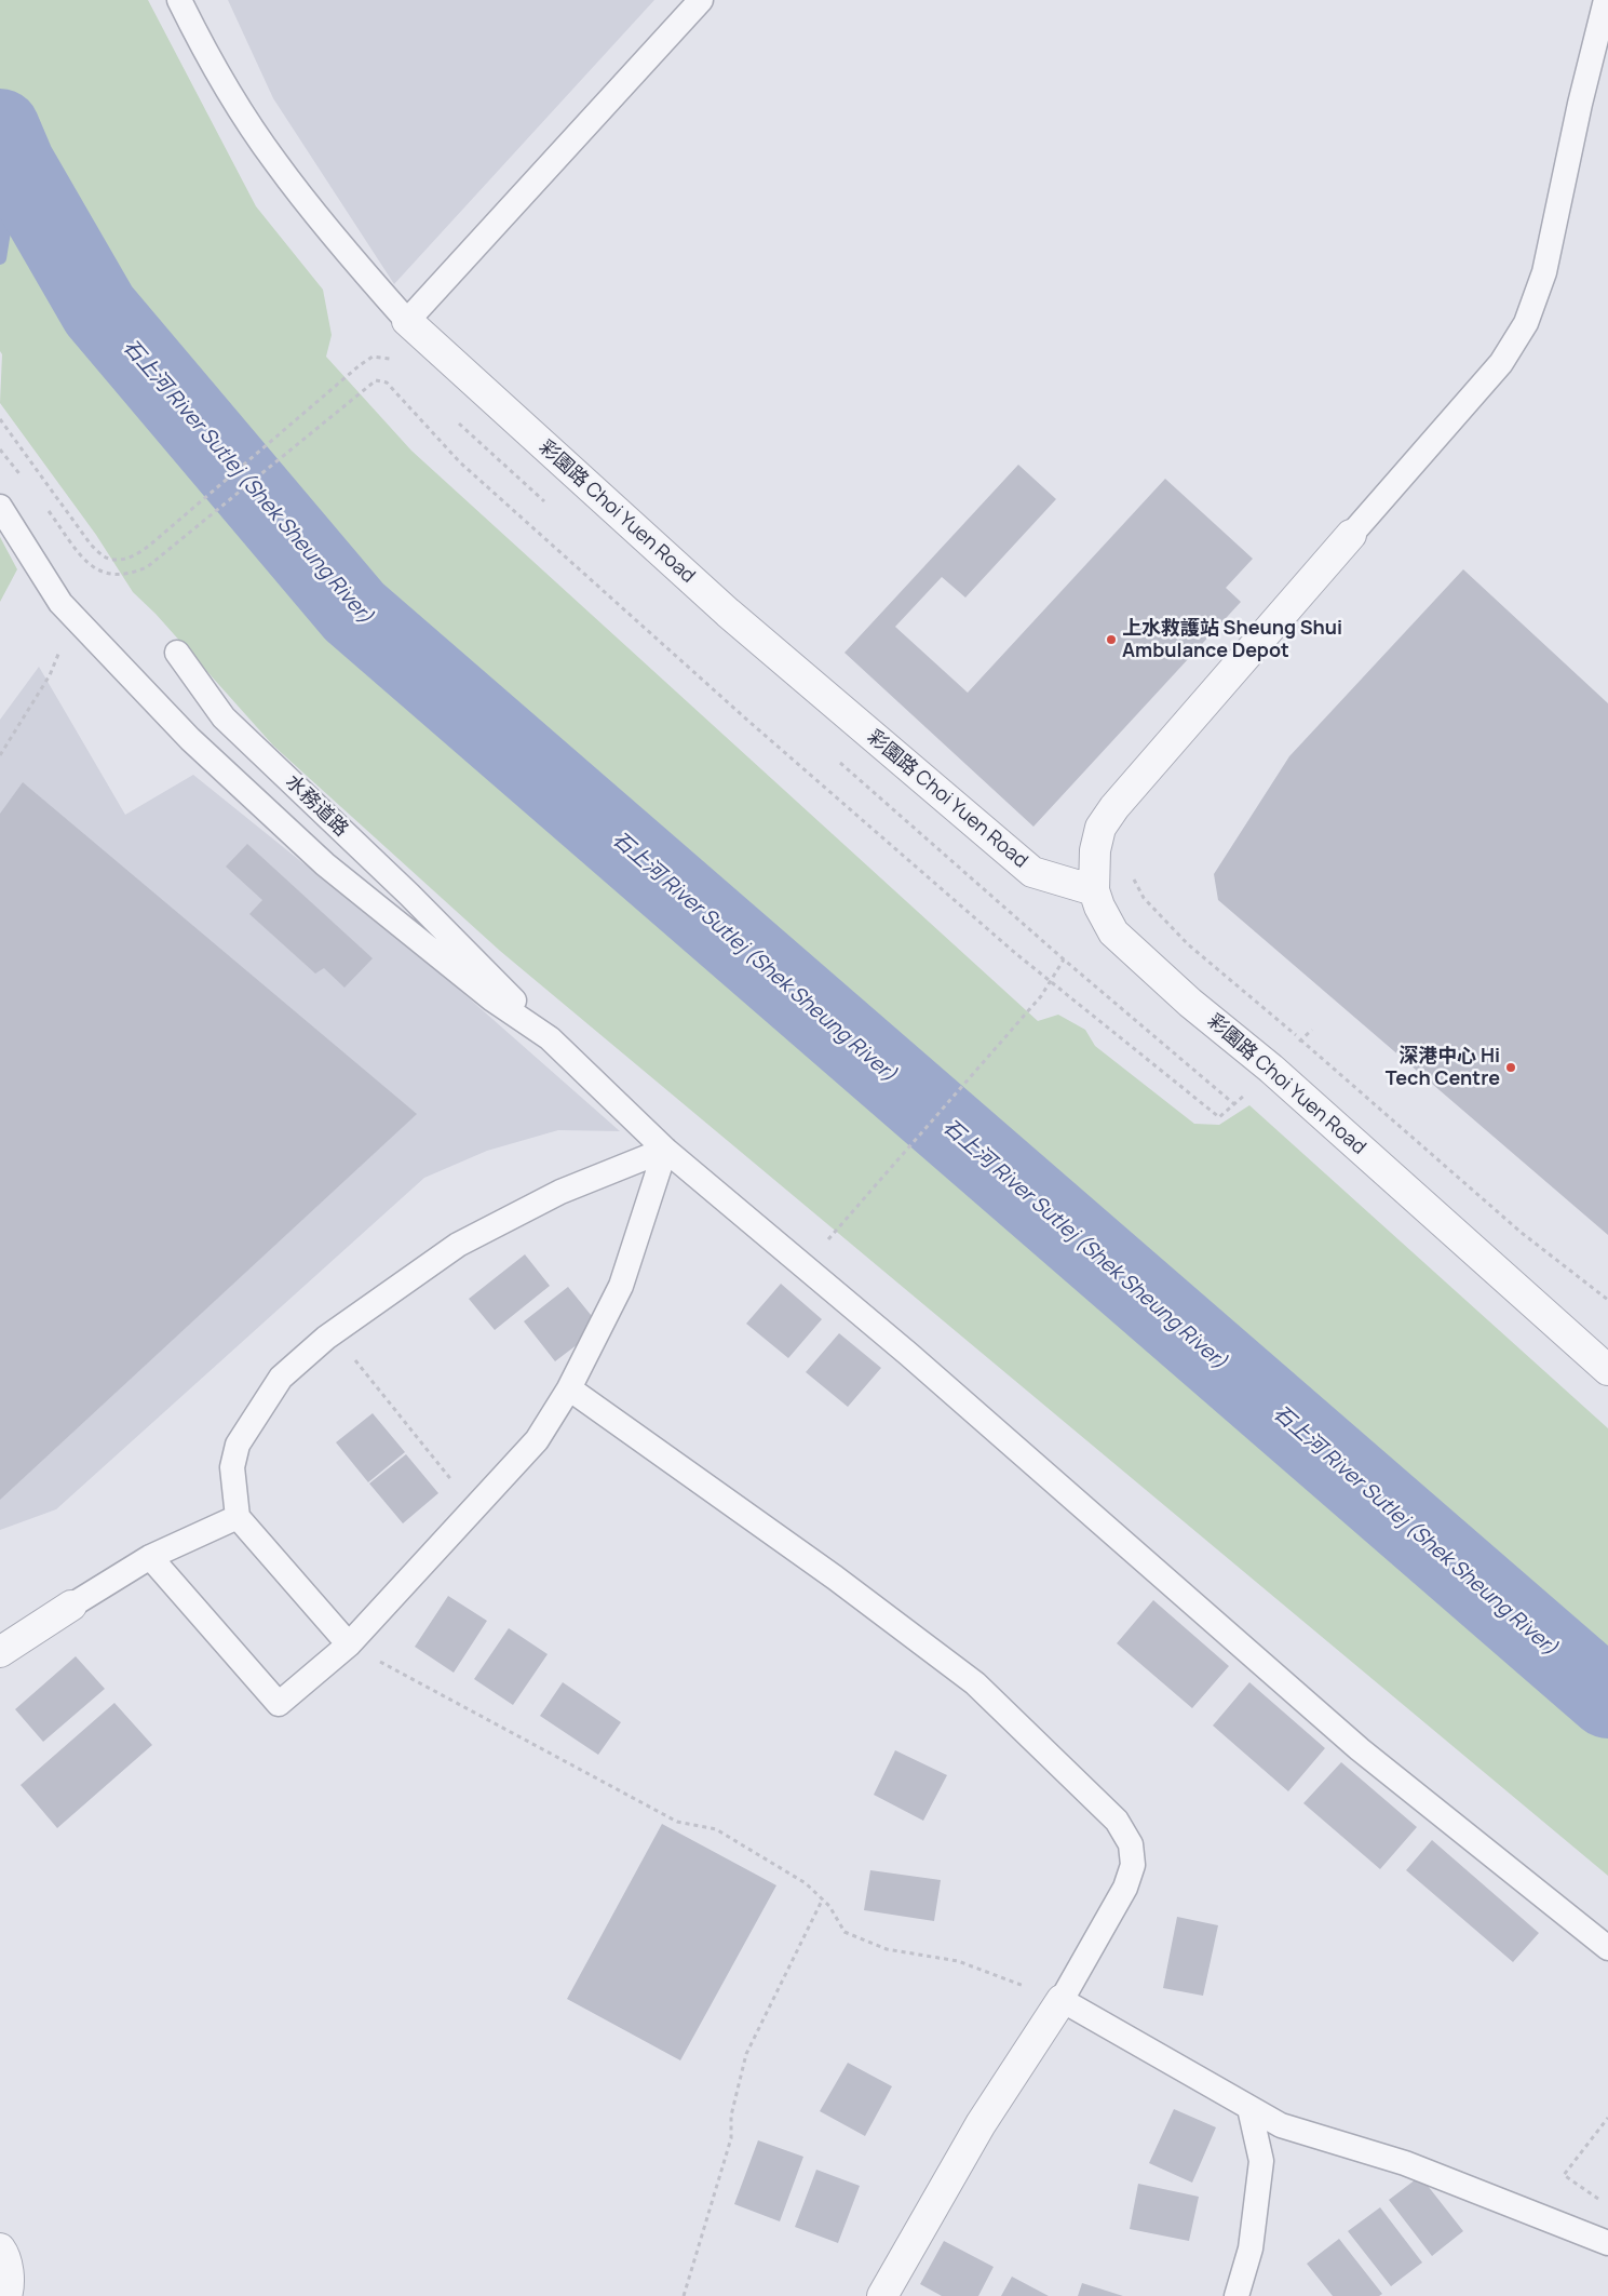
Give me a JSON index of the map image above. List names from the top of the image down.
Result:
{
  "streets": {
    "street": ["彩園路 Choi Yuen Road"],
    "lane": ["水務道路"]
  },
  "water": ["石上河 River Sutlej (Shek Sheung River)"],
  "places": ["上水救護站 Sheung Shui Ambulance Depot", "深港中心 Hi Tech Centre"]
}
